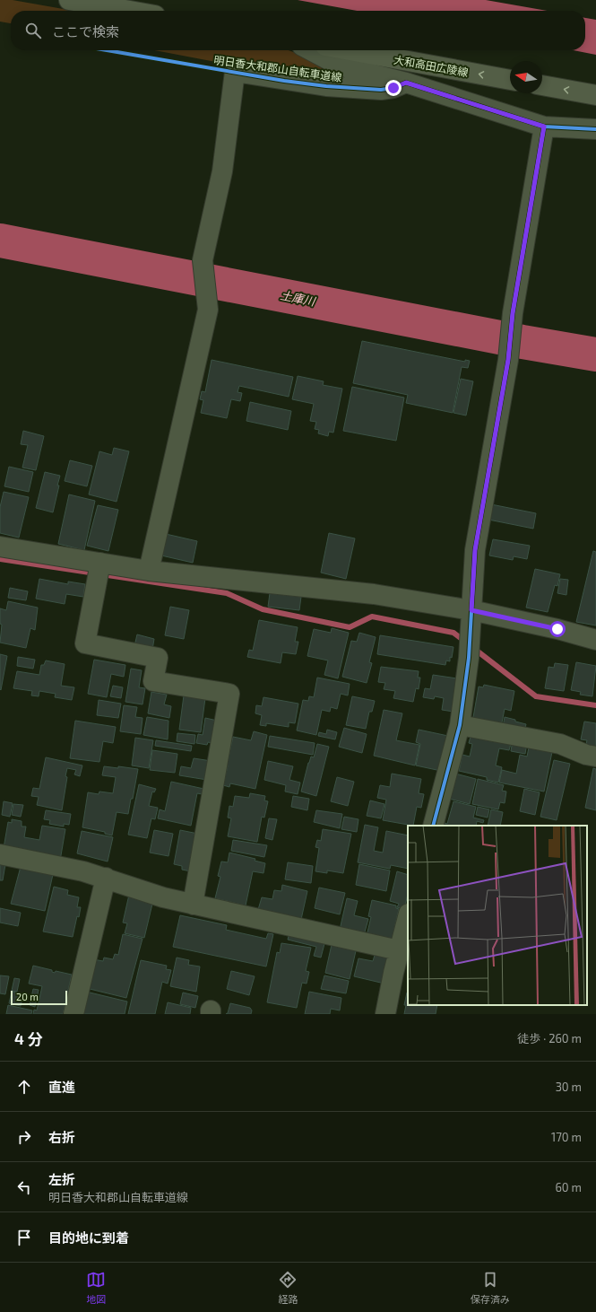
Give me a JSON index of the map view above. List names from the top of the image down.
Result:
{
  "streets": {
    "main road": ["大和高田広陵線"],
    "street": ["明日香大和郡山自転車道線"]
  },
  "one_way": ["大和高田広陵線"],
  "water": ["土庫川"],
  "scale_bar": "20 m",
  "north": "left",
  "page": {
    "search": "ここで検索",
    "scale": "20 m",
    "heading": ["4 分", "徒歩 · 260 m"],
    "list": [
      ["直進", "30 m"],
      ["右折", "170 m"],
      ["左折", "明日香大和郡山自転車道線", "60 m"],
      "目的地に到着"
    ],
    "nav": ["地図", "経路", "保存済み"]
  }
}
